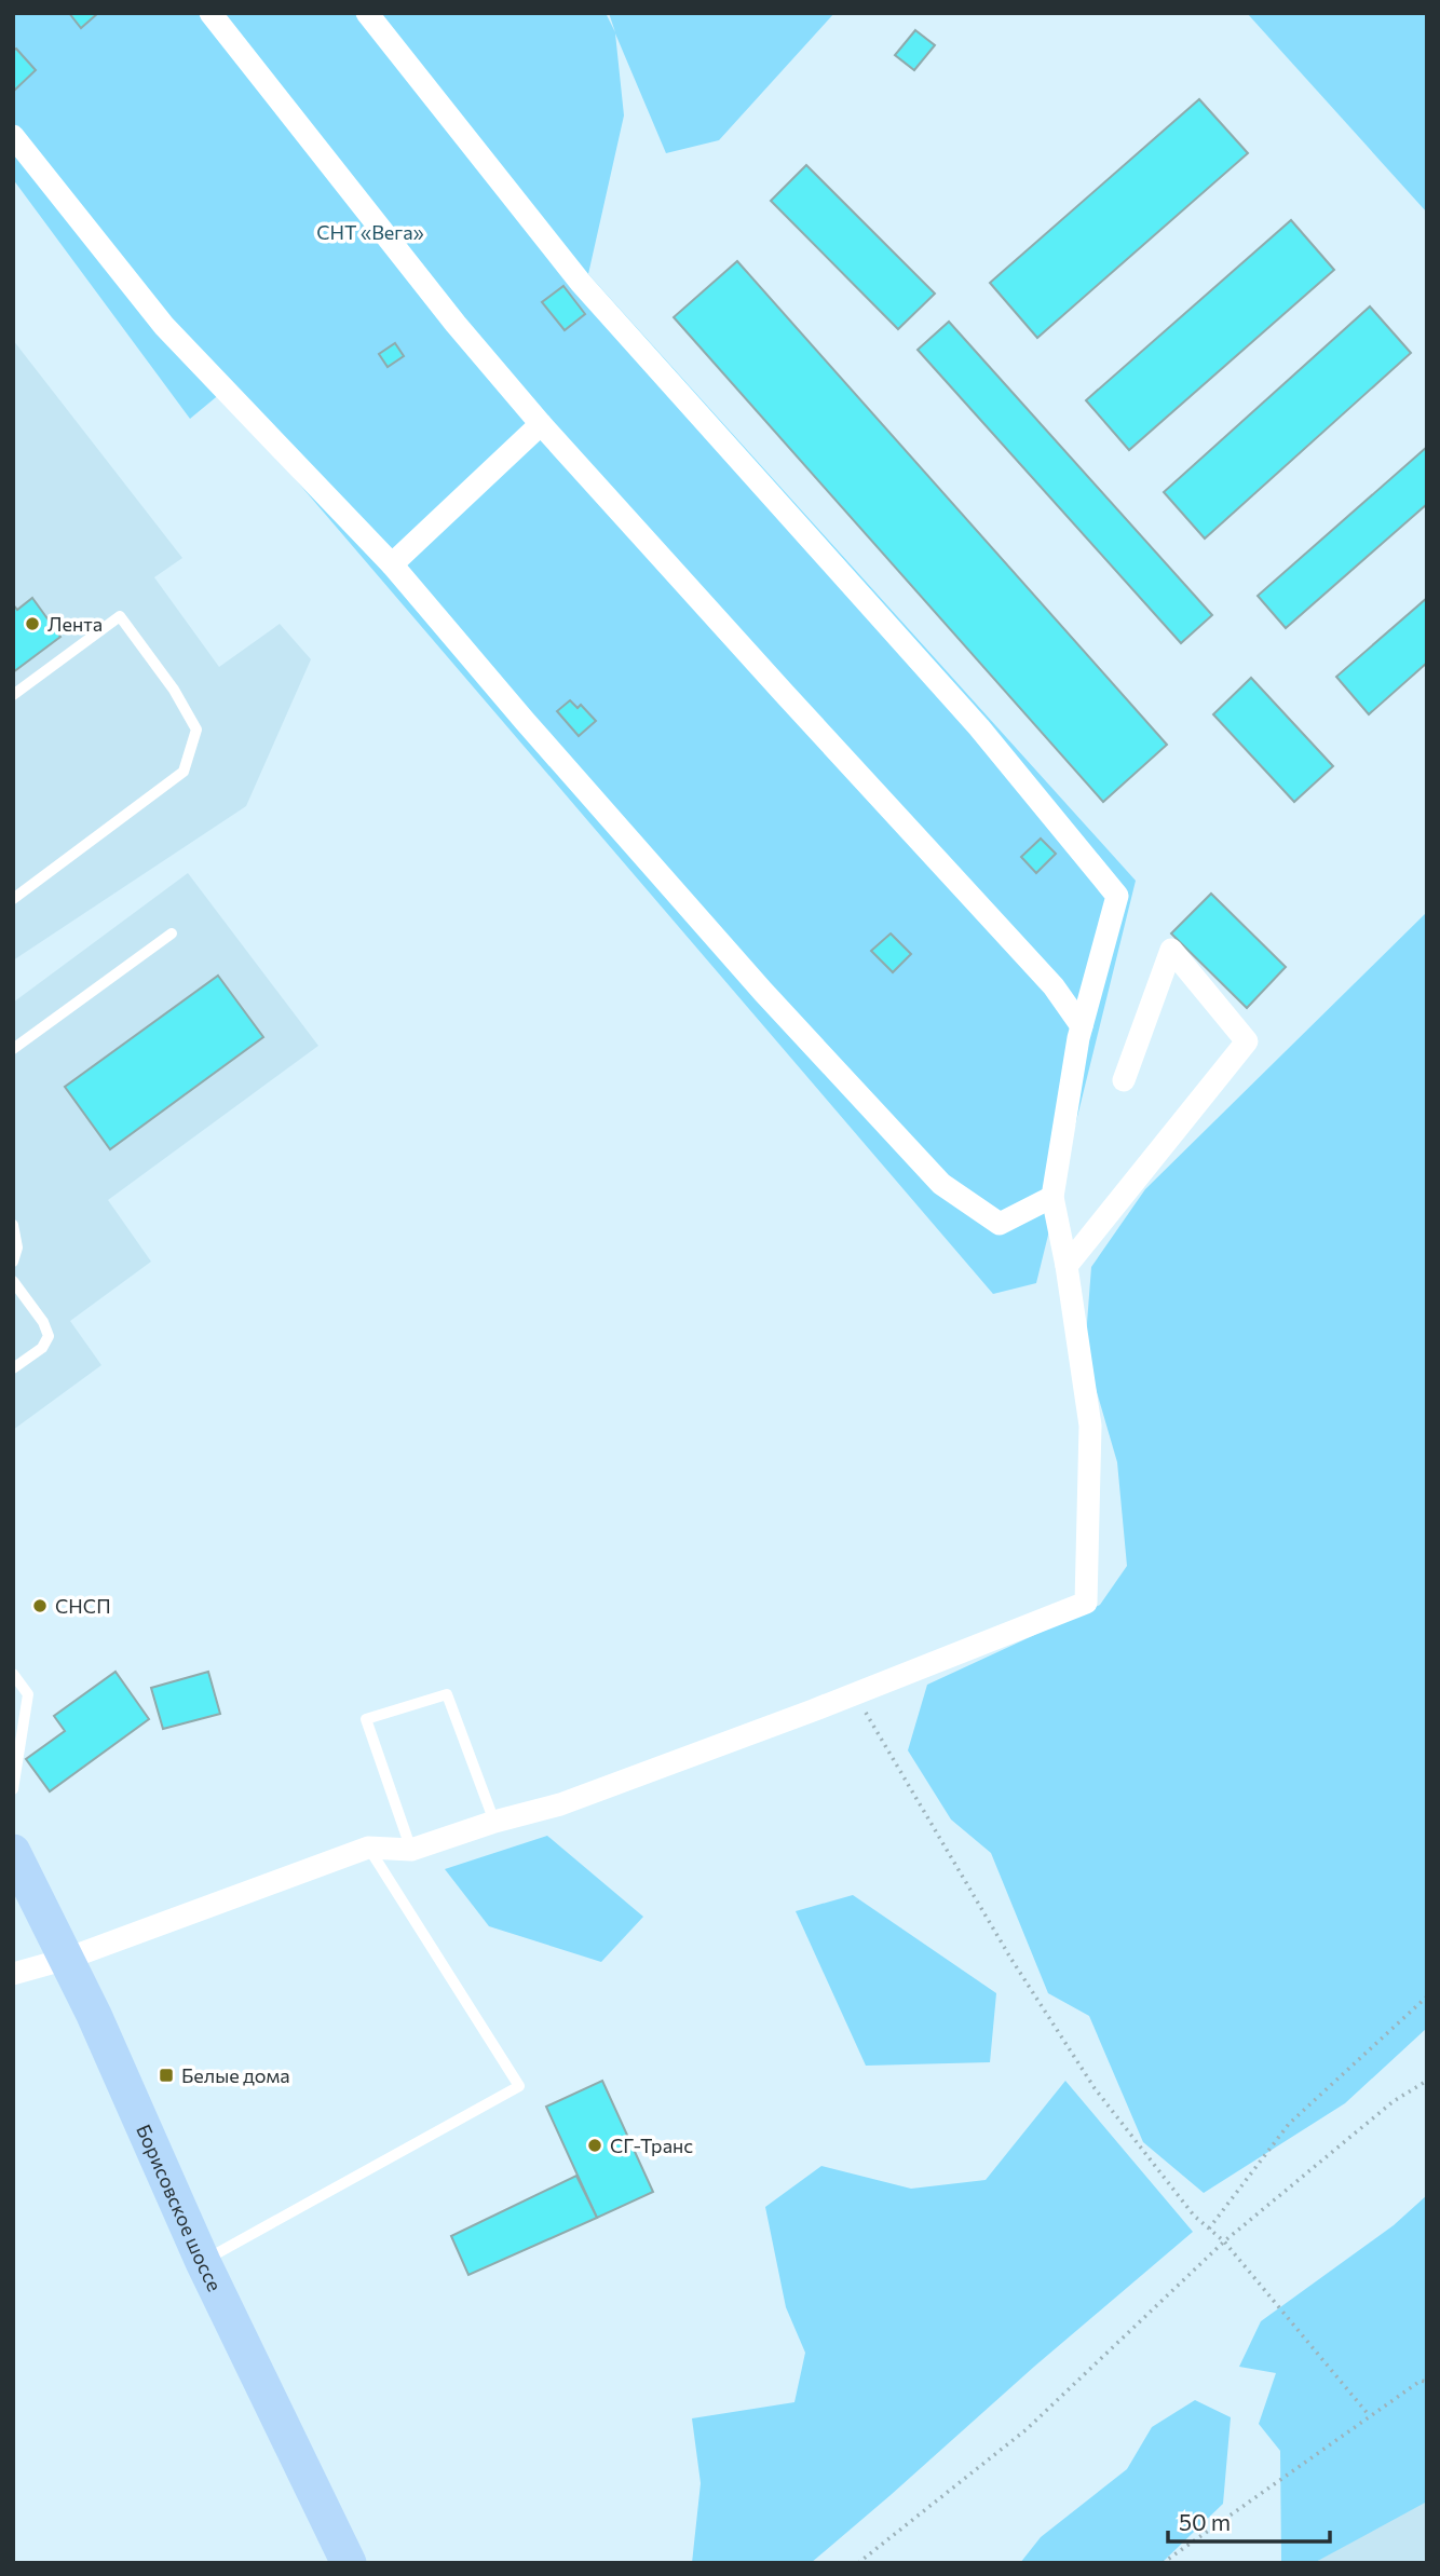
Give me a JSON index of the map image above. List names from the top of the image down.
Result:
{
  "streets": {
    "main road": ["Борисовское шоссе"]
  },
  "parks": ["СНТ «Вега»"],
  "places": {
    "other": ["Лента", "СНСП", "СГ-Транс"],
    "transit": ["Белые дома"]
  },
  "scale_bar": "50 m"
}
